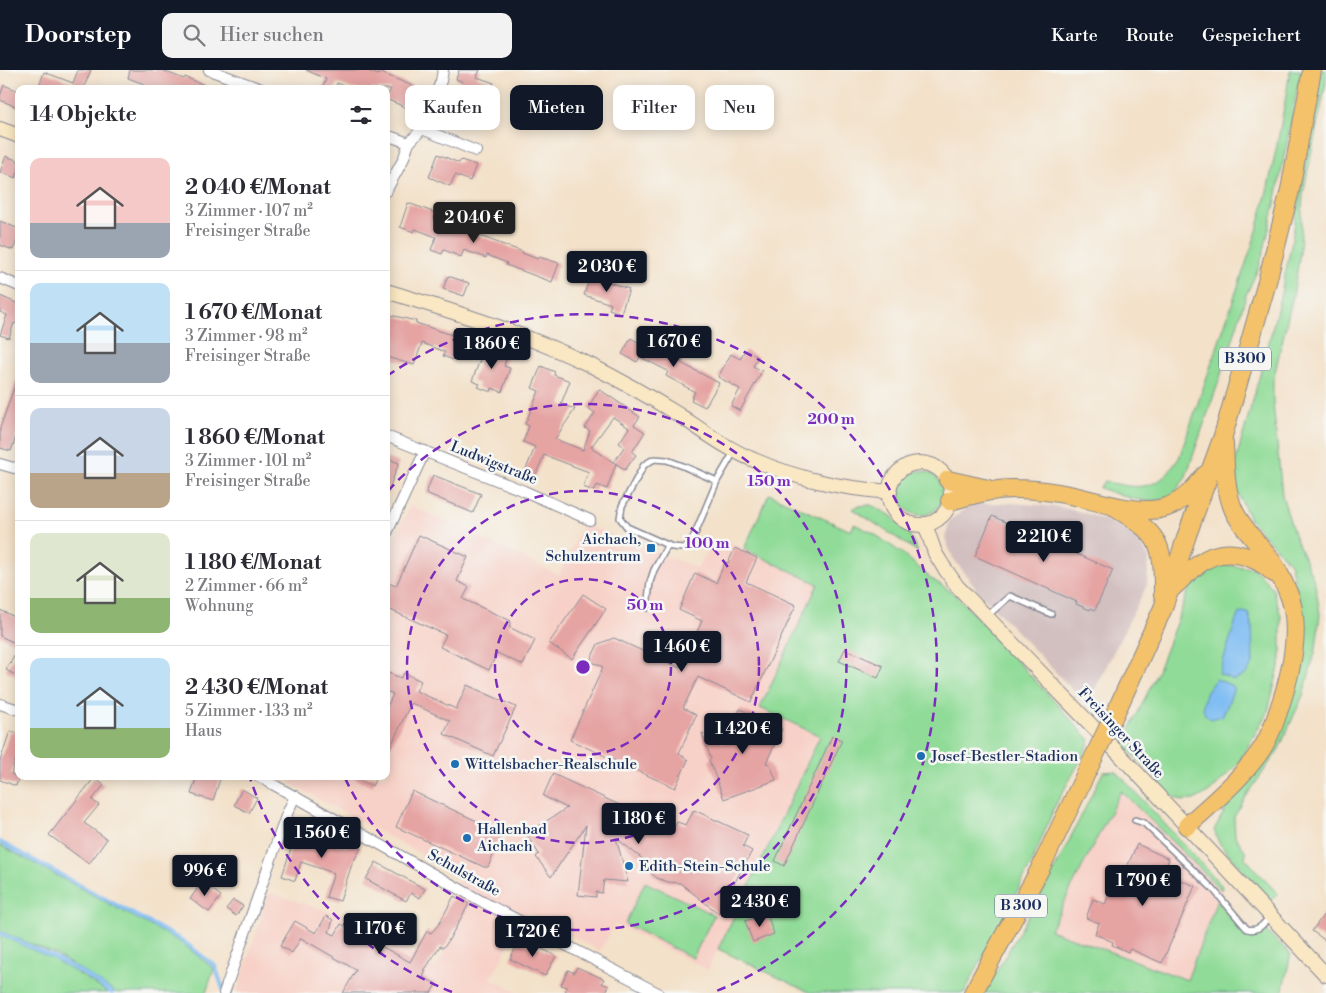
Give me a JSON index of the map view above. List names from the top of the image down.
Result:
{
  "streets": {
    "highway": ["B 300"],
    "main road": ["Freisinger Straße"],
    "street": ["Ludwigstraße", "Schulstraße"]
  },
  "places": {
    "transit": ["Aichach, Schulzentrum"],
    "other": [
      "Josef-Bestler-Stadion",
      "Wittelsbacher-Realschule",
      "Hallenbad Aichach",
      "Edith-Stein-Schule"
    ]
  },
  "page": {
    "header": "Doorstep",
    "search": "Hier suchen",
    "nav": ["Karte", "Route", "Gespeichert"],
    "chip": [
      "Kaufen",
      "Mieten",
      "Filter",
      "Neu"
    ],
    "heading": "14 Objekte",
    "list": [
      {
        "name": "2 040 €/Monat",
        "note": "3 Zimmer · 107 m² · Freisinger Straße"
      },
      {
        "name": "1 670 €/Monat",
        "note": "3 Zimmer · 98 m² · Freisinger Straße"
      },
      {
        "name": "1 860 €/Monat",
        "note": "3 Zimmer · 101 m² · Freisinger Straße"
      },
      {
        "name": "1 180 €/Monat",
        "note": "2 Zimmer · 66 m² · Wohnung"
      },
      {
        "name": "2 430 €/Monat",
        "note": "5 Zimmer · 133 m² · Haus"
      }
    ],
    "price": [
      "2 040 €",
      "2 030 €",
      "1 670 €",
      "1 860 €",
      "2 210 €",
      "1 460 €",
      "1 420 €",
      "1 180 €",
      "1 560 €",
      "996 €",
      "1 790 €",
      "2 430 €",
      "1 170 €",
      "1 720 €"
    ]
  },
  "rings": [
    "200 m",
    "150 m",
    "100 m",
    "50 m"
  ]
}
